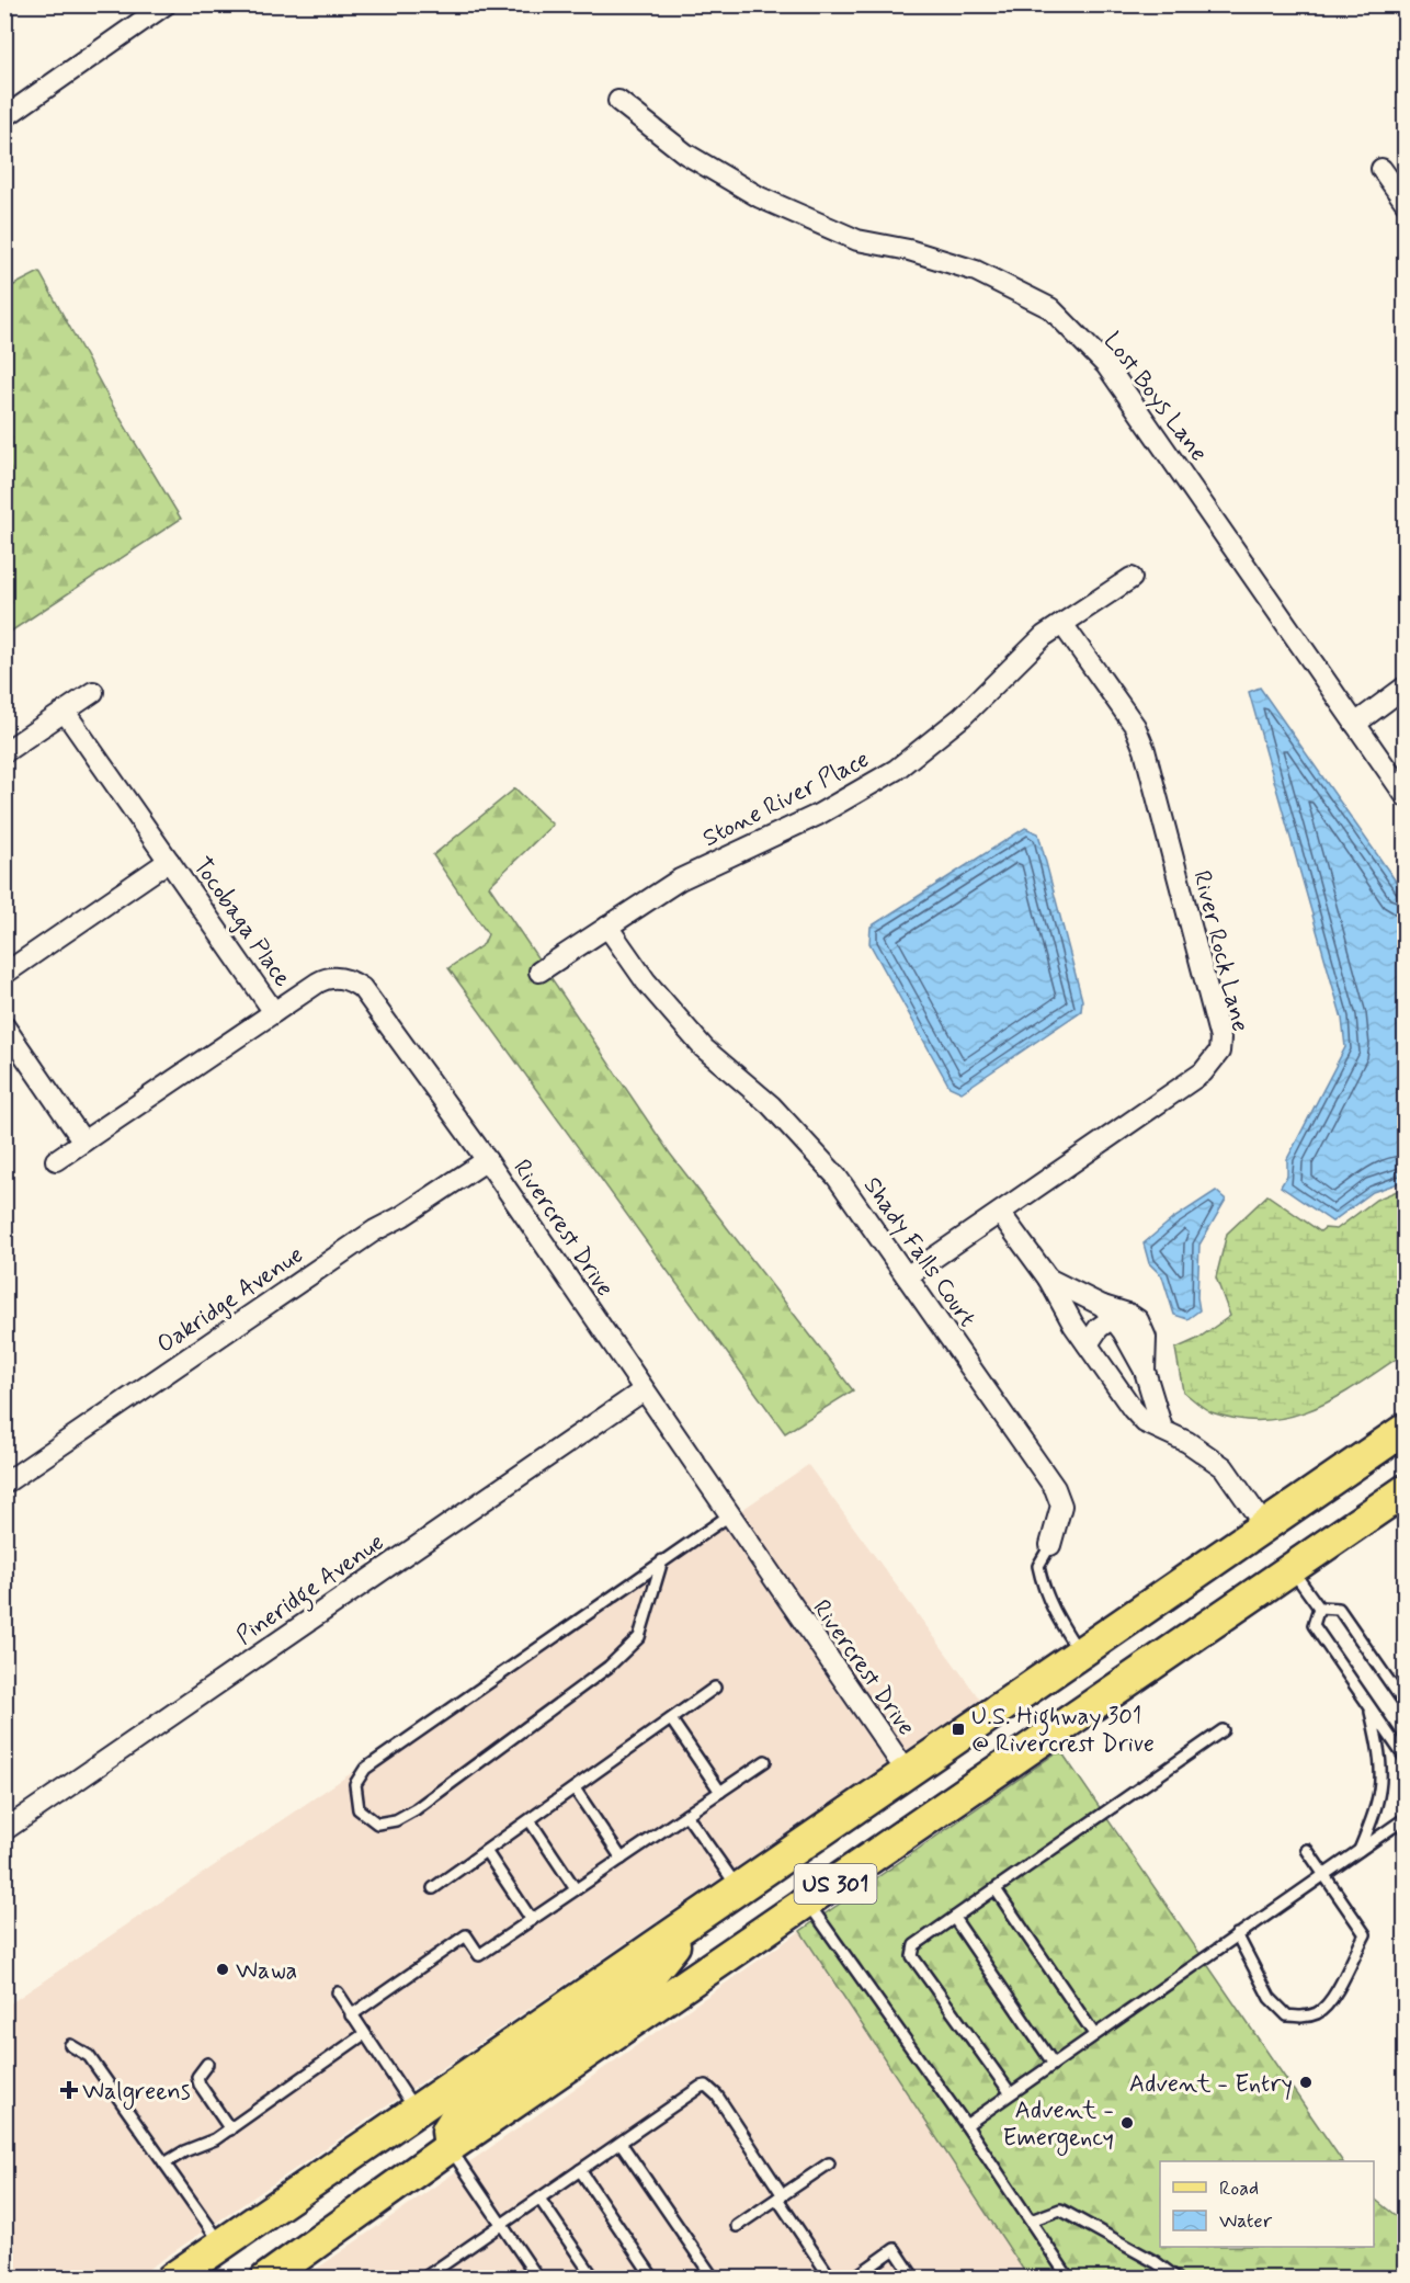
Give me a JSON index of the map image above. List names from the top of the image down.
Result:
{
  "streets": {
    "main road": ["US 301"],
    "street": [
      "Lost Boys Lane",
      "Stone River Place",
      "Tocobaga Place",
      "River Rock Lane",
      "Rivercrest Drive",
      "Shady Falls Court",
      "Oakridge Avenue",
      "Pineridge Avenue"
    ]
  },
  "crossings": [
    ["Stone River Place", "River Rock Lane"],
    ["Stone River Place", "Shady Falls Court"],
    ["Tocobaga Place", "Rivercrest Drive"],
    ["River Rock Lane", "Shady Falls Court"],
    ["Rivercrest Drive", "Oakridge Avenue"],
    ["Rivercrest Drive", "Pineridge Avenue"],
    ["Rivercrest Drive", "US 301"],
    ["Shady Falls Court", "US 301"]
  ],
  "places": {
    "transit": ["U.S. Highway 301 @ Rivercrest Drive"],
    "other": ["Wawa", "Advent - Entry", "Advent - Emergency"],
    "health": ["Walgreens"]
  },
  "legend": ["Road", "Water"]
}
